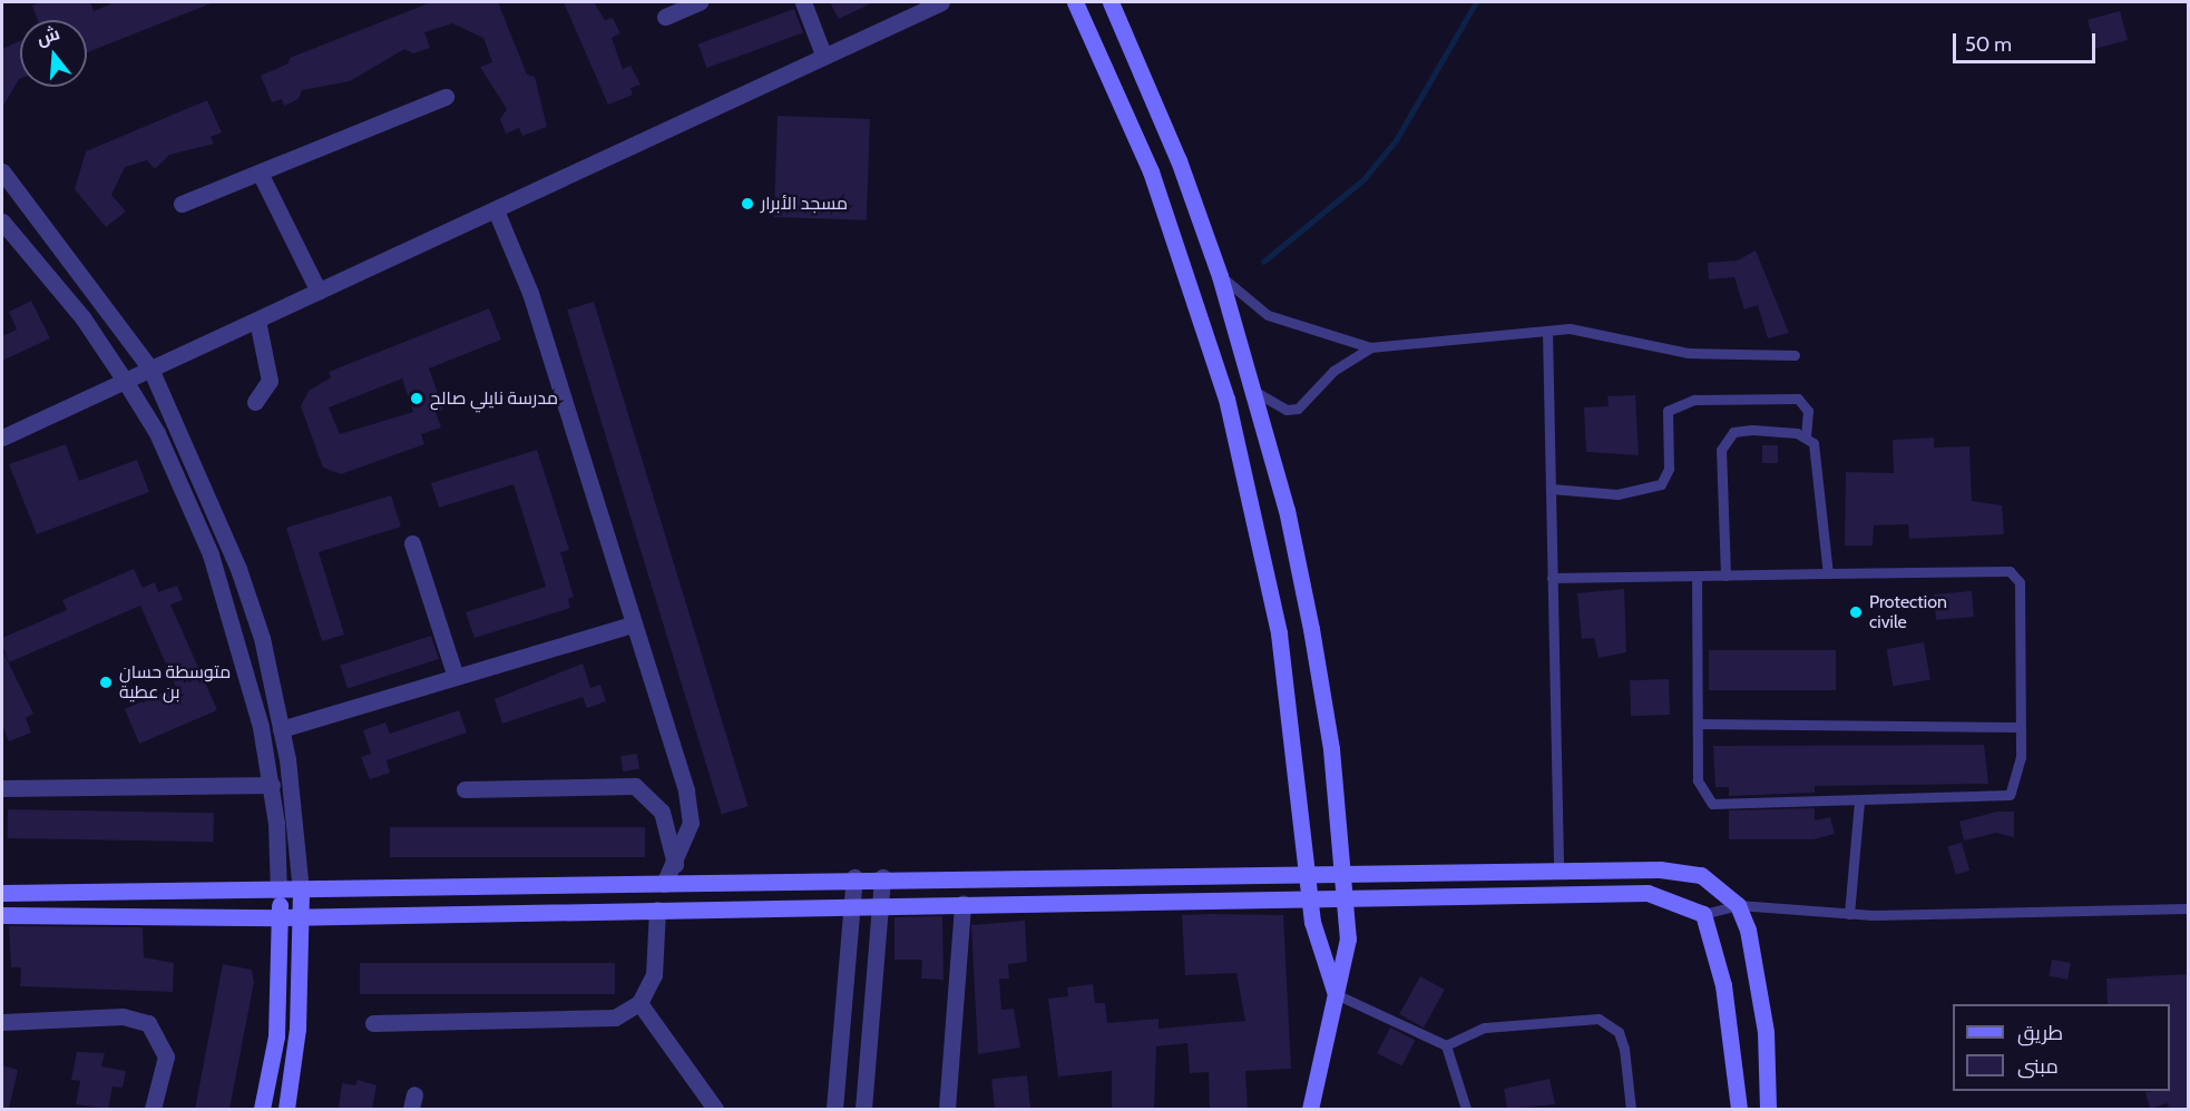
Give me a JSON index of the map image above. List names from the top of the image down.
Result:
{
  "places": [
    "مسجد الأبرار",
    "مدرسة نايلي صالح",
    "Protection civile",
    "متوسطة حسان بن عطية"
  ],
  "legend": ["طريق", "مبنى"],
  "scale_bar": "50 m",
  "north": "top"
}
